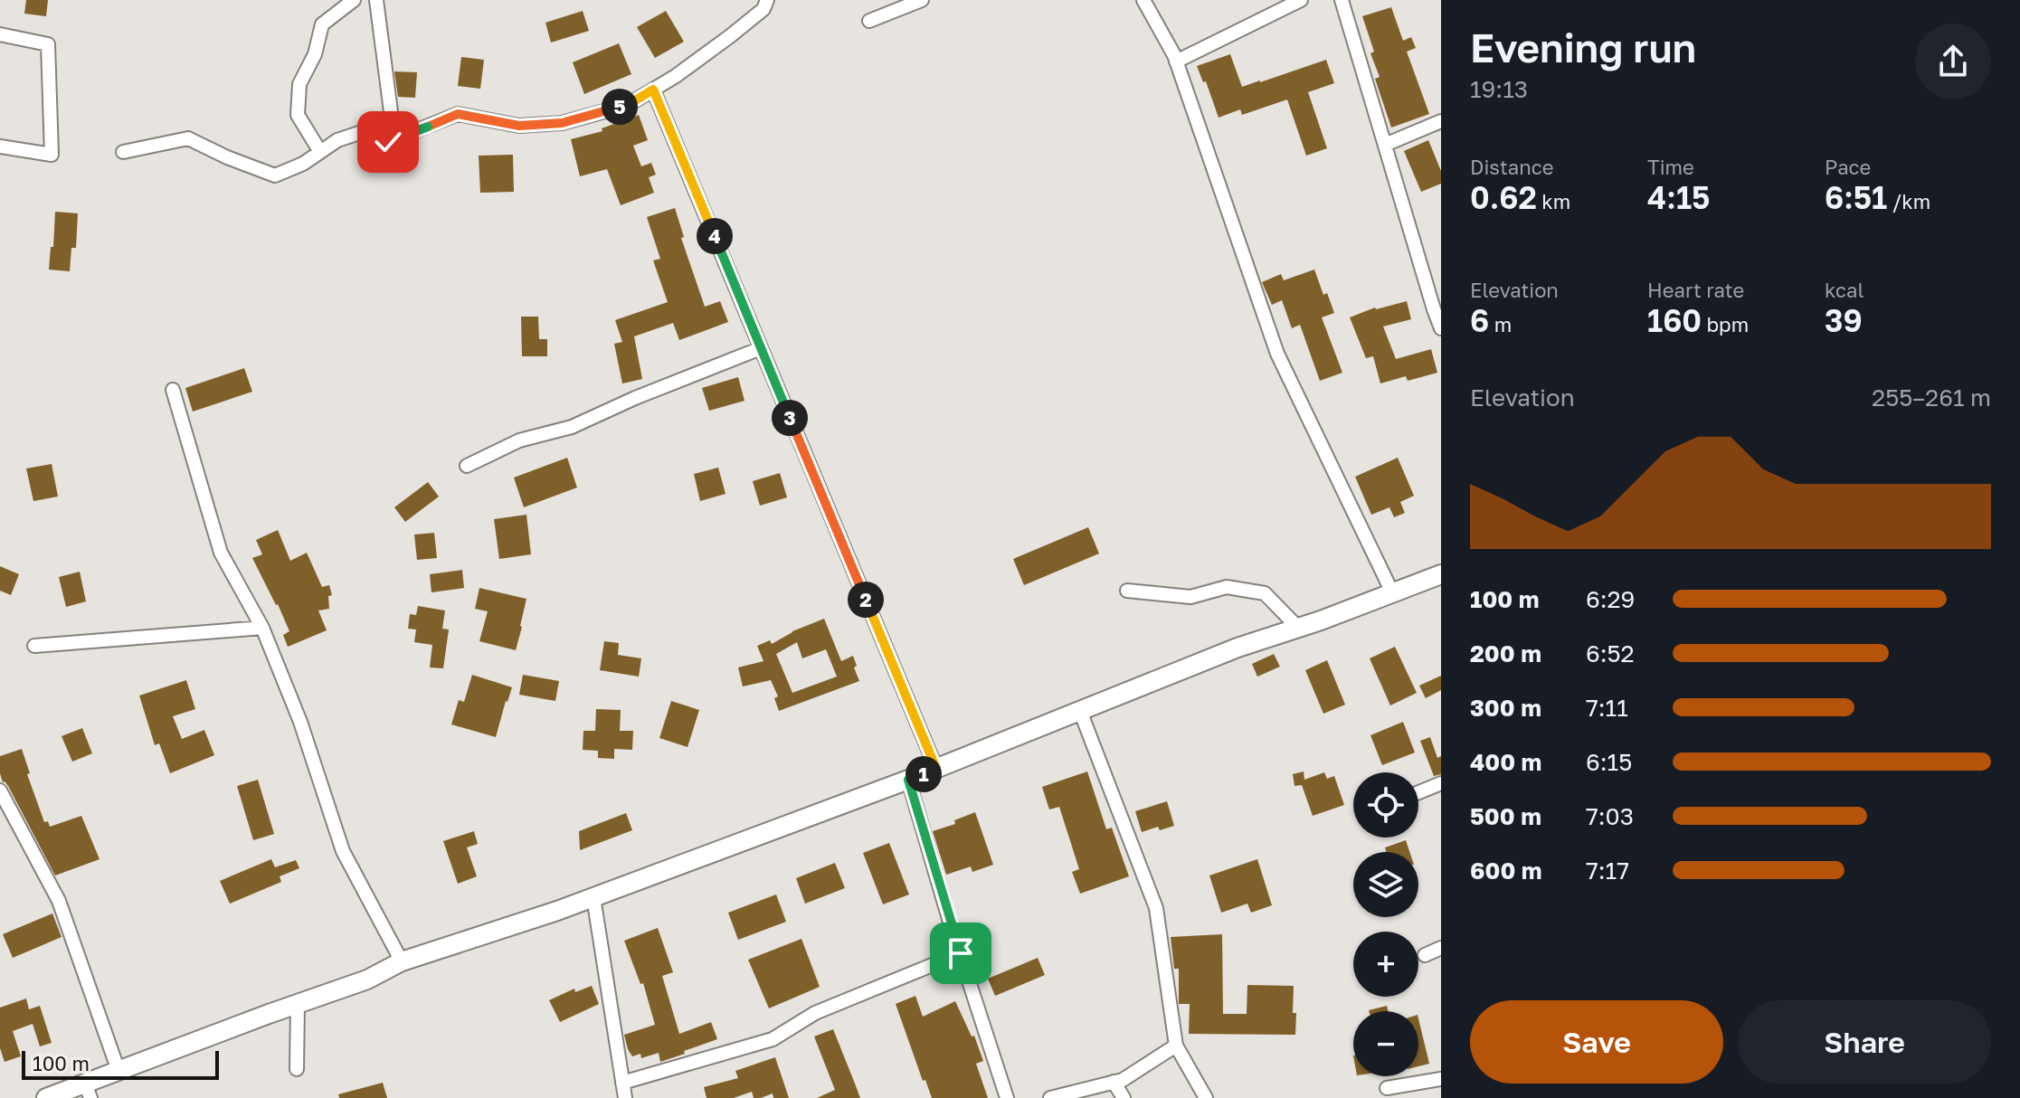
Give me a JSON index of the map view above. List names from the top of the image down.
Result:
{
  "scale_bar": "100 m",
  "page": {
    "heading": ["Evening run", "19:13"],
    "pins": [
      "5",
      "4",
      "3",
      "2",
      "1"
    ],
    "stats": [
      ["Distance", "0.62 km"],
      ["Time", "4:15"],
      ["Pace", "6:51 /km"],
      ["Elevation", "6 m"],
      ["Heart rate", "160 bpm"],
      ["kcal", "39"]
    ],
    "chart": ["Elevation", "255–261 m"],
    "list": [
      {
        "name": "100 m",
        "note": "6:29"
      },
      {
        "name": "200 m",
        "note": "6:52"
      },
      {
        "name": "300 m",
        "note": "7:11"
      },
      {
        "name": "400 m",
        "note": "6:15"
      },
      {
        "name": "500 m",
        "note": "7:03"
      },
      {
        "name": "600 m",
        "note": "7:17"
      }
    ],
    "map_buttons": ["+", "−"],
    "buttons": ["Save", "Share"],
    "scale": "100 m"
  }
}
